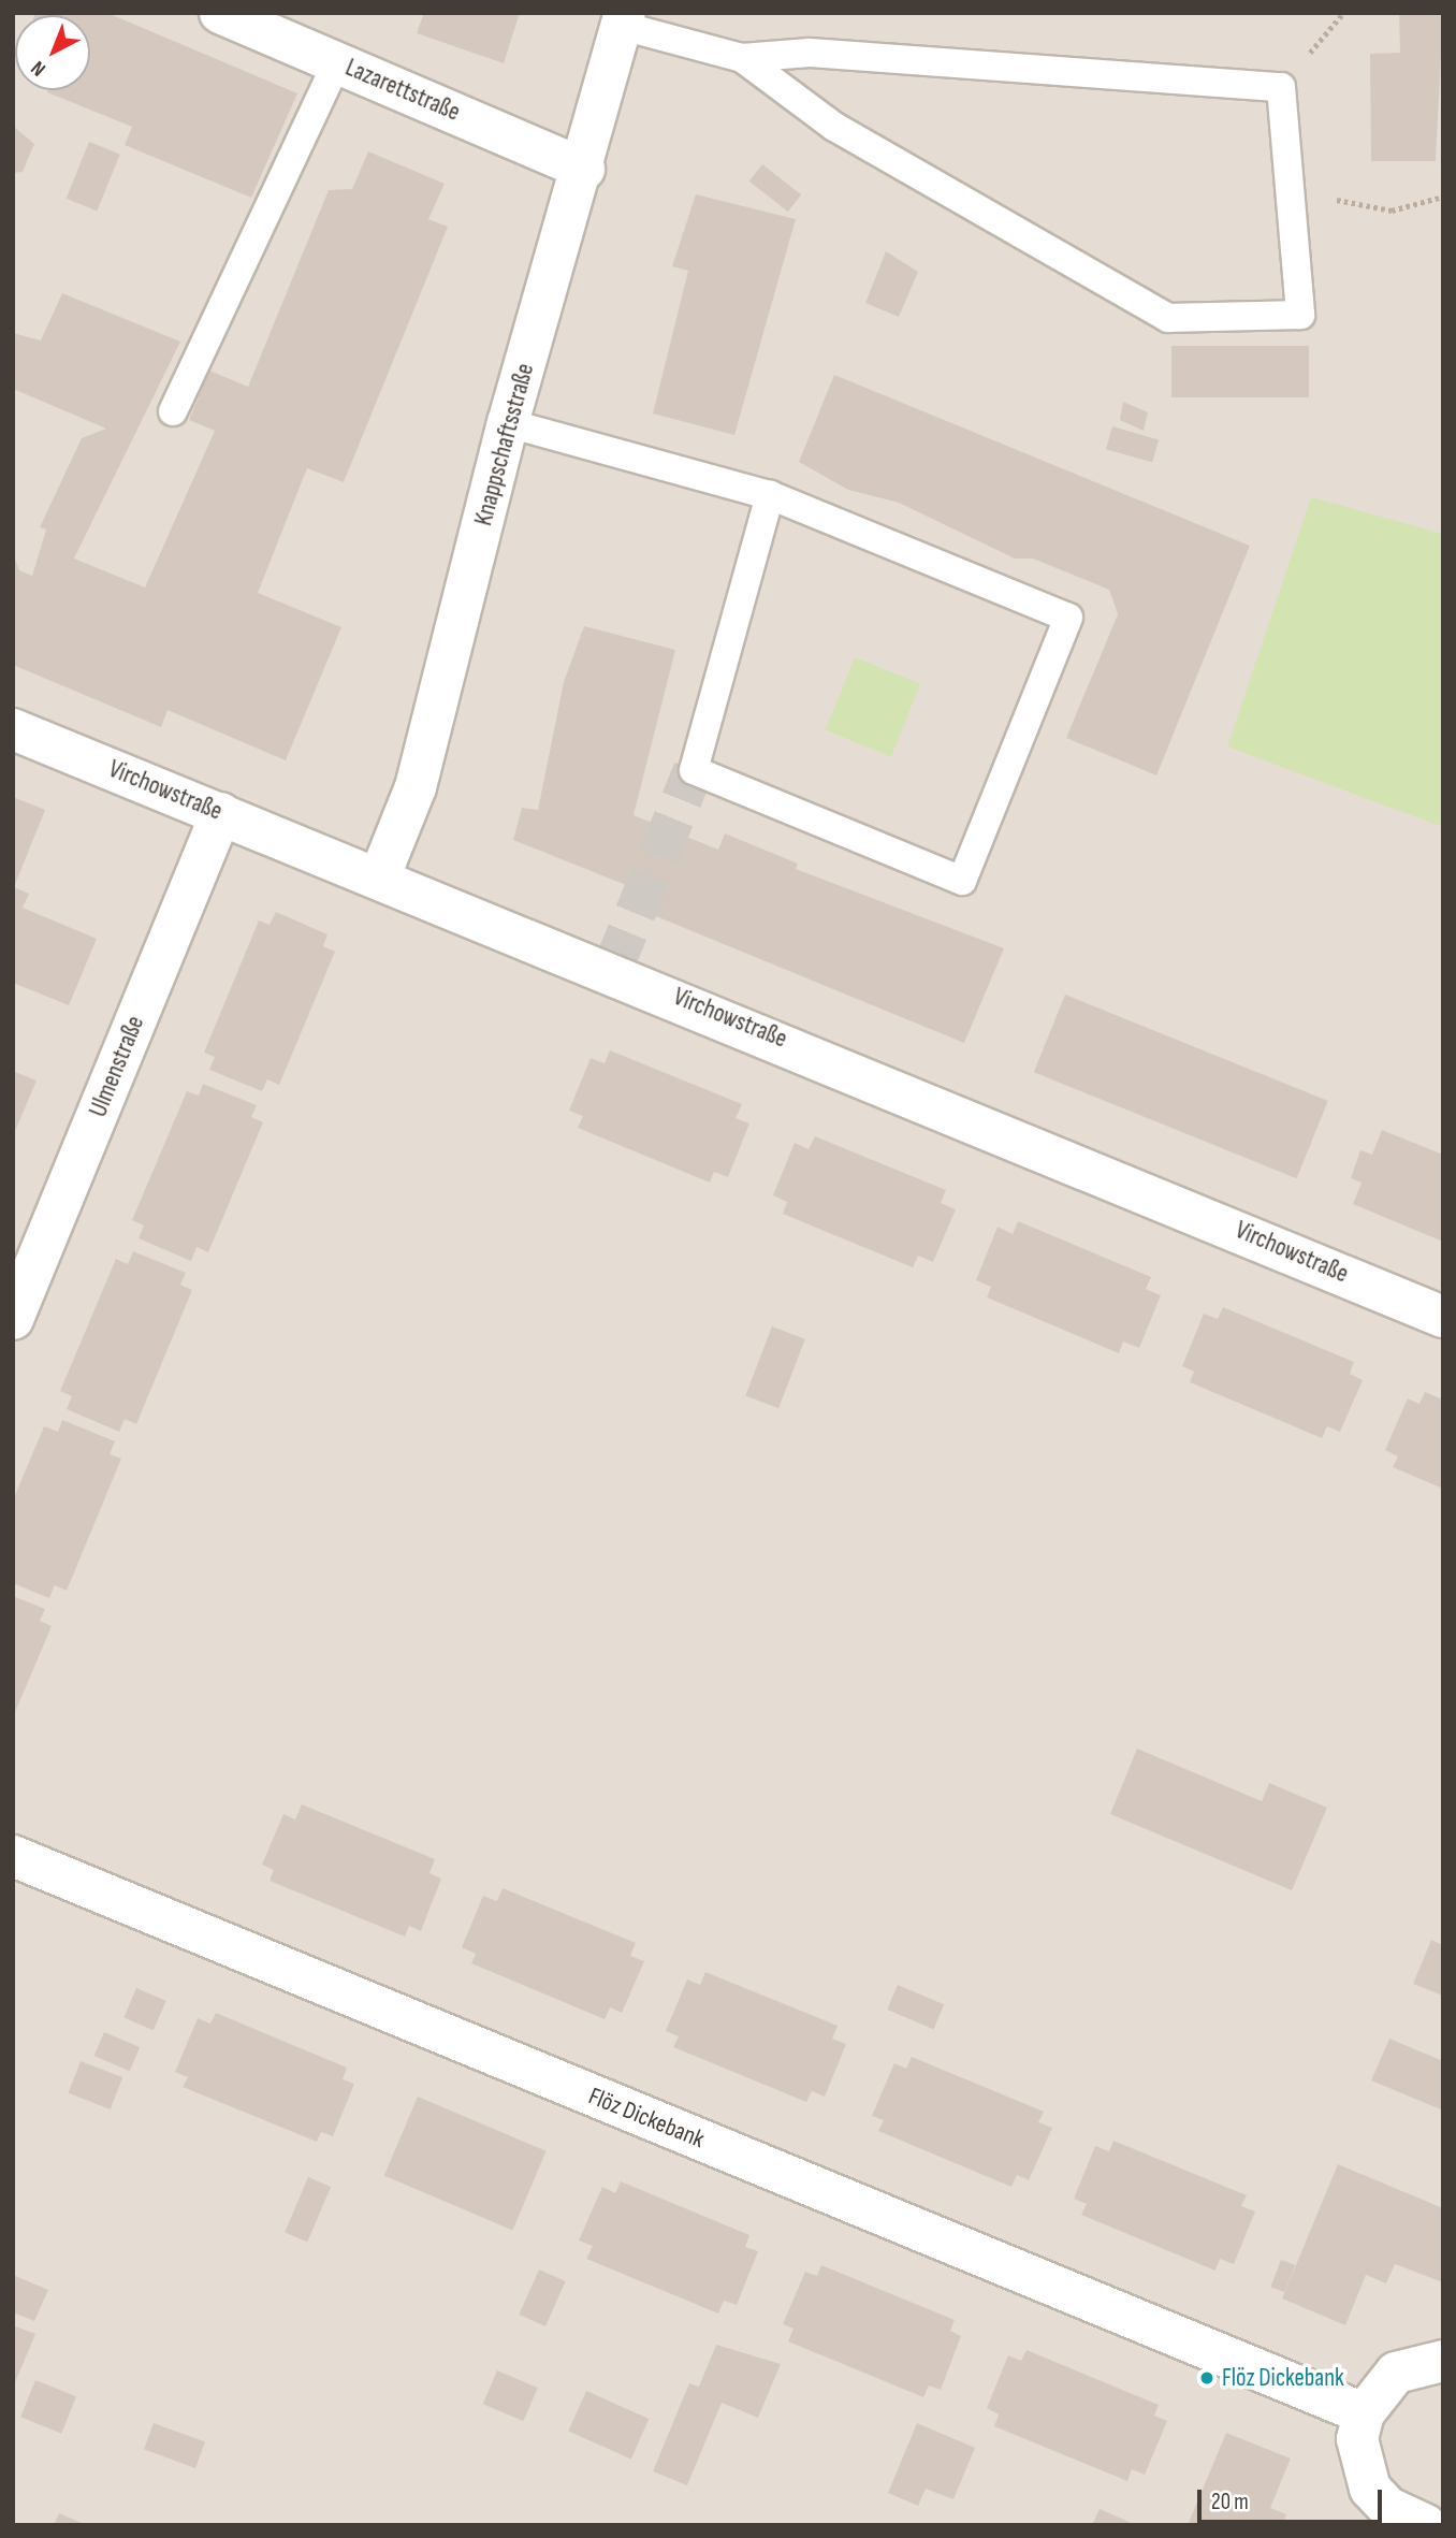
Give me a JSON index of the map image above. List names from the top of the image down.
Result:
{
  "streets": {
    "street": [
      "Lazarettstraße",
      "Knappschaftsstraße",
      "Virchowstraße",
      "Ulmenstraße",
      "Flöz Dickebank"
    ]
  },
  "crossings": [
    ["Lazarettstraße", "Knappschaftsstraße"],
    ["Knappschaftsstraße", "Virchowstraße"],
    ["Virchowstraße", "Ulmenstraße"]
  ],
  "places": ["Flöz Dickebank"],
  "scale_bar": "20 m",
  "north": "bottom left"
}
